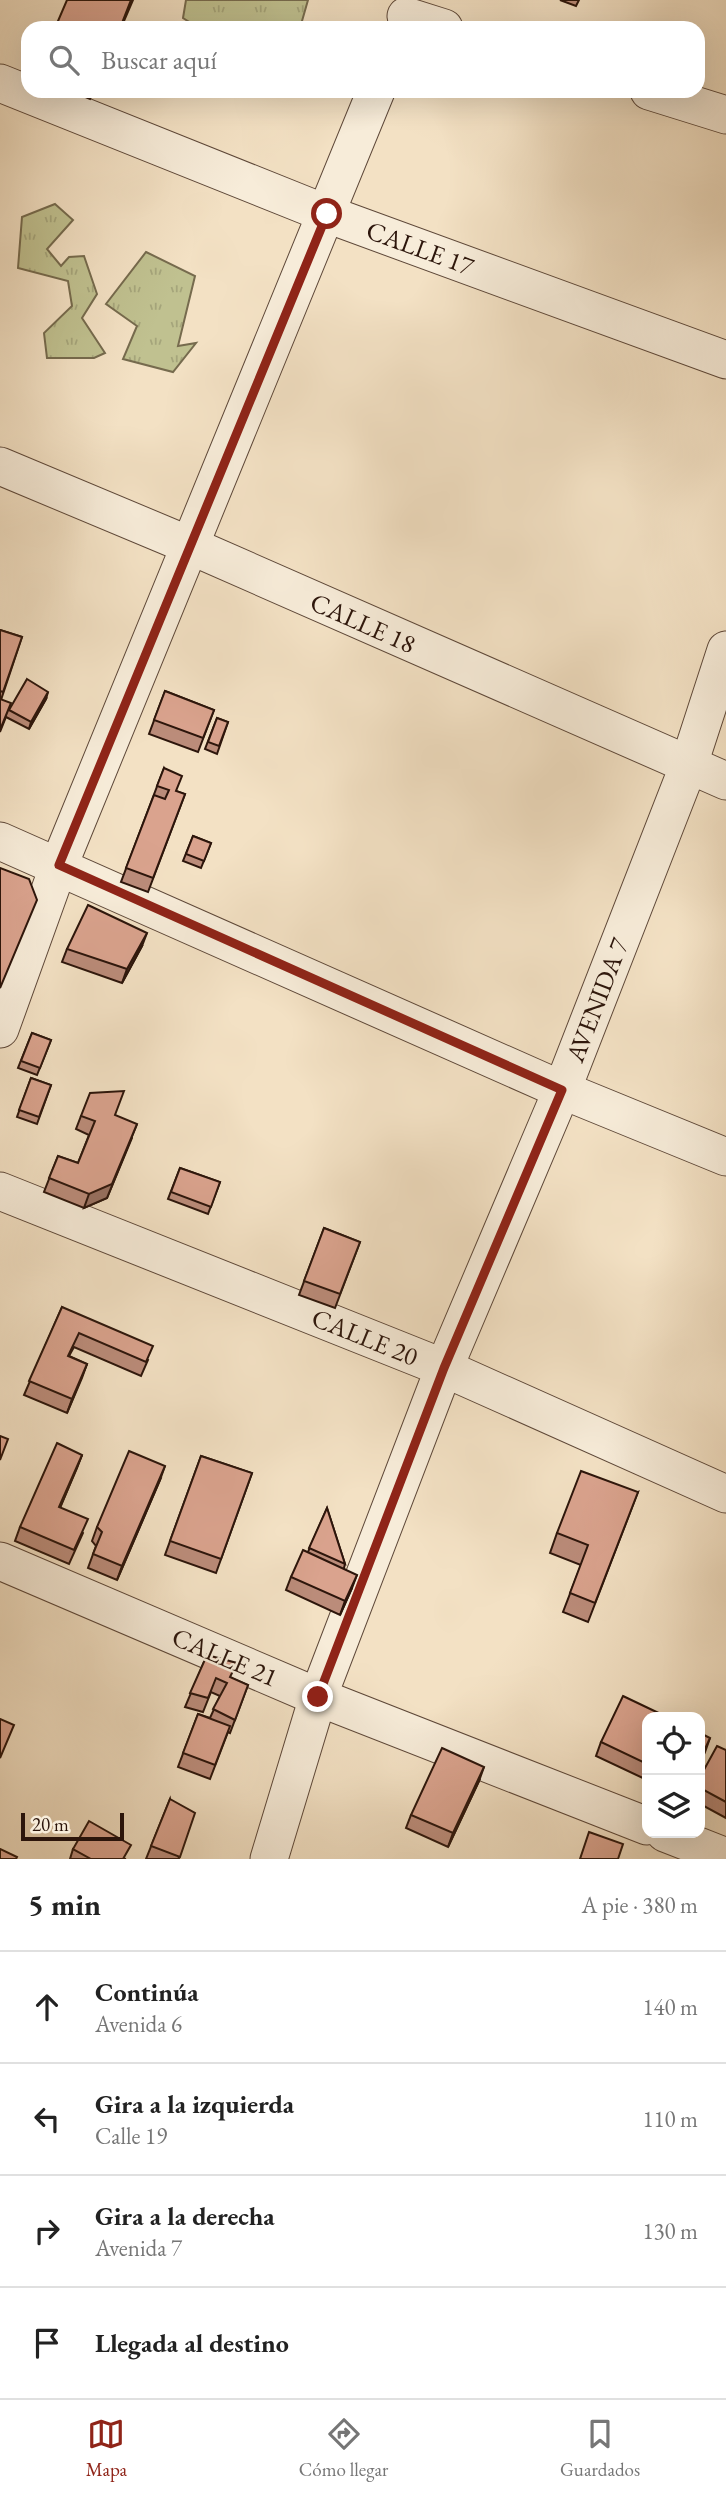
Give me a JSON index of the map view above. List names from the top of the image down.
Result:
{
  "streets": {
    "street": [
      "CALLE 17",
      "CALLE 18",
      "AVENIDA 7",
      "CALLE 20",
      "CALLE 21"
    ]
  },
  "crossings": [
    ["CALLE 18", "AVENIDA 7"],
    ["AVENIDA 7", "CALLE 20"],
    ["AVENIDA 7", "CALLE 21"]
  ],
  "scale_bar": "20 m",
  "page": {
    "search": "Buscar aquí",
    "scale": "20 m",
    "heading": ["5 min", "A pie · 380 m"],
    "list": [
      ["Continúa", "Avenida 6", "140 m"],
      ["Gira a la izquierda", "Calle 19", "110 m"],
      ["Gira a la derecha", "Avenida 7", "130 m"],
      "Llegada al destino"
    ],
    "nav": ["Mapa", "Cómo llegar", "Guardados"]
  }
}
